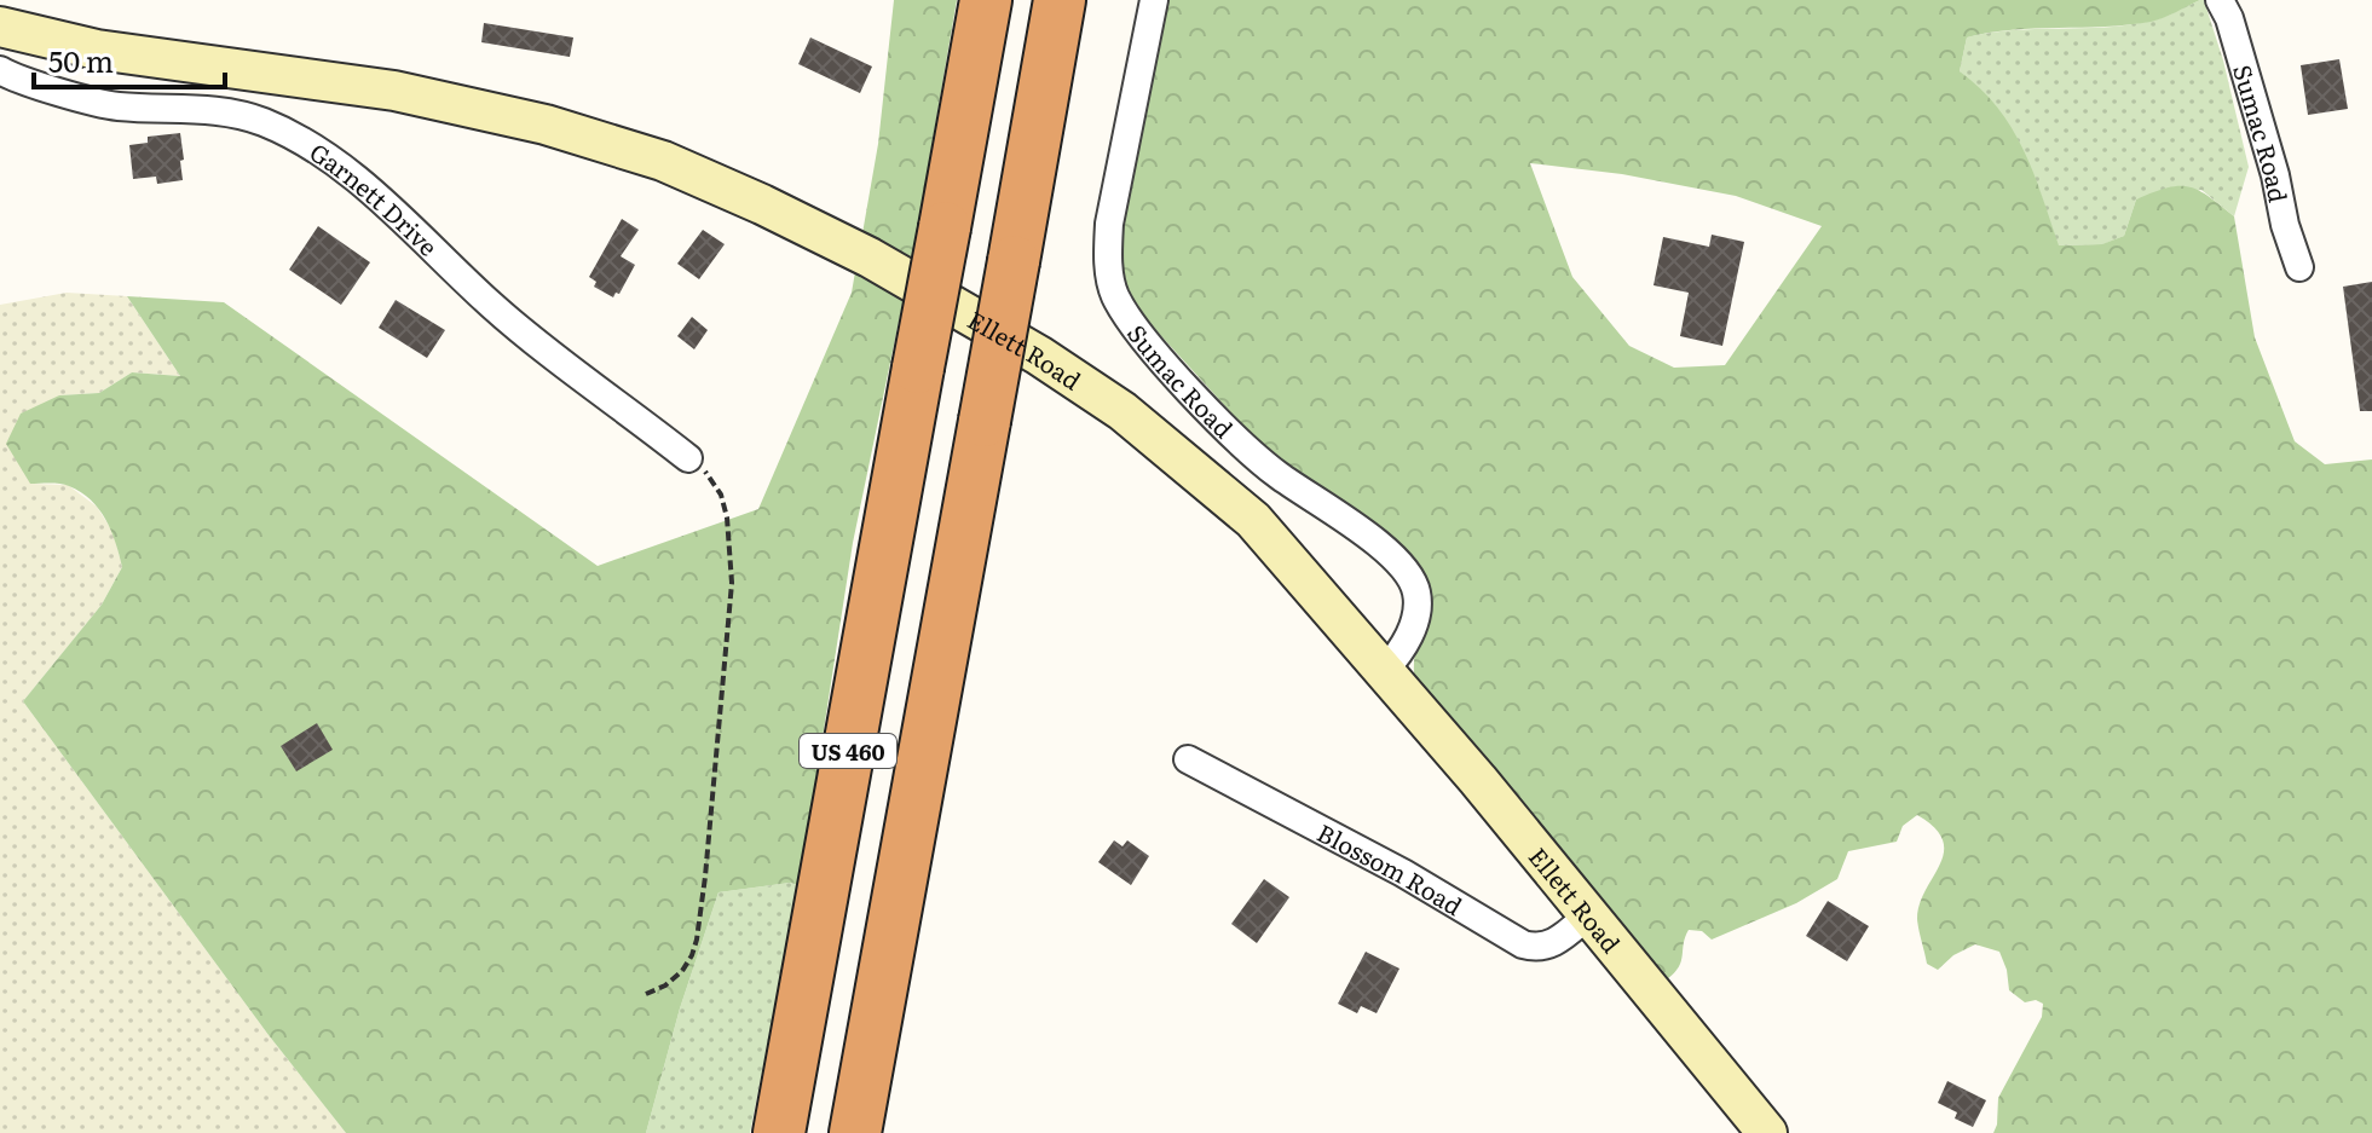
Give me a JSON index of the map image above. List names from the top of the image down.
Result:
{
  "streets": {
    "highway": ["US 460"],
    "street": [
      "Sumac Road",
      "Garnett Drive",
      "Ellett Road",
      "Blossom Road"
    ]
  },
  "crossings": [
    ["Sumac Road", "Ellett Road"],
    ["Ellett Road", "Blossom Road"]
  ],
  "scale_bar": "50 m"
}
